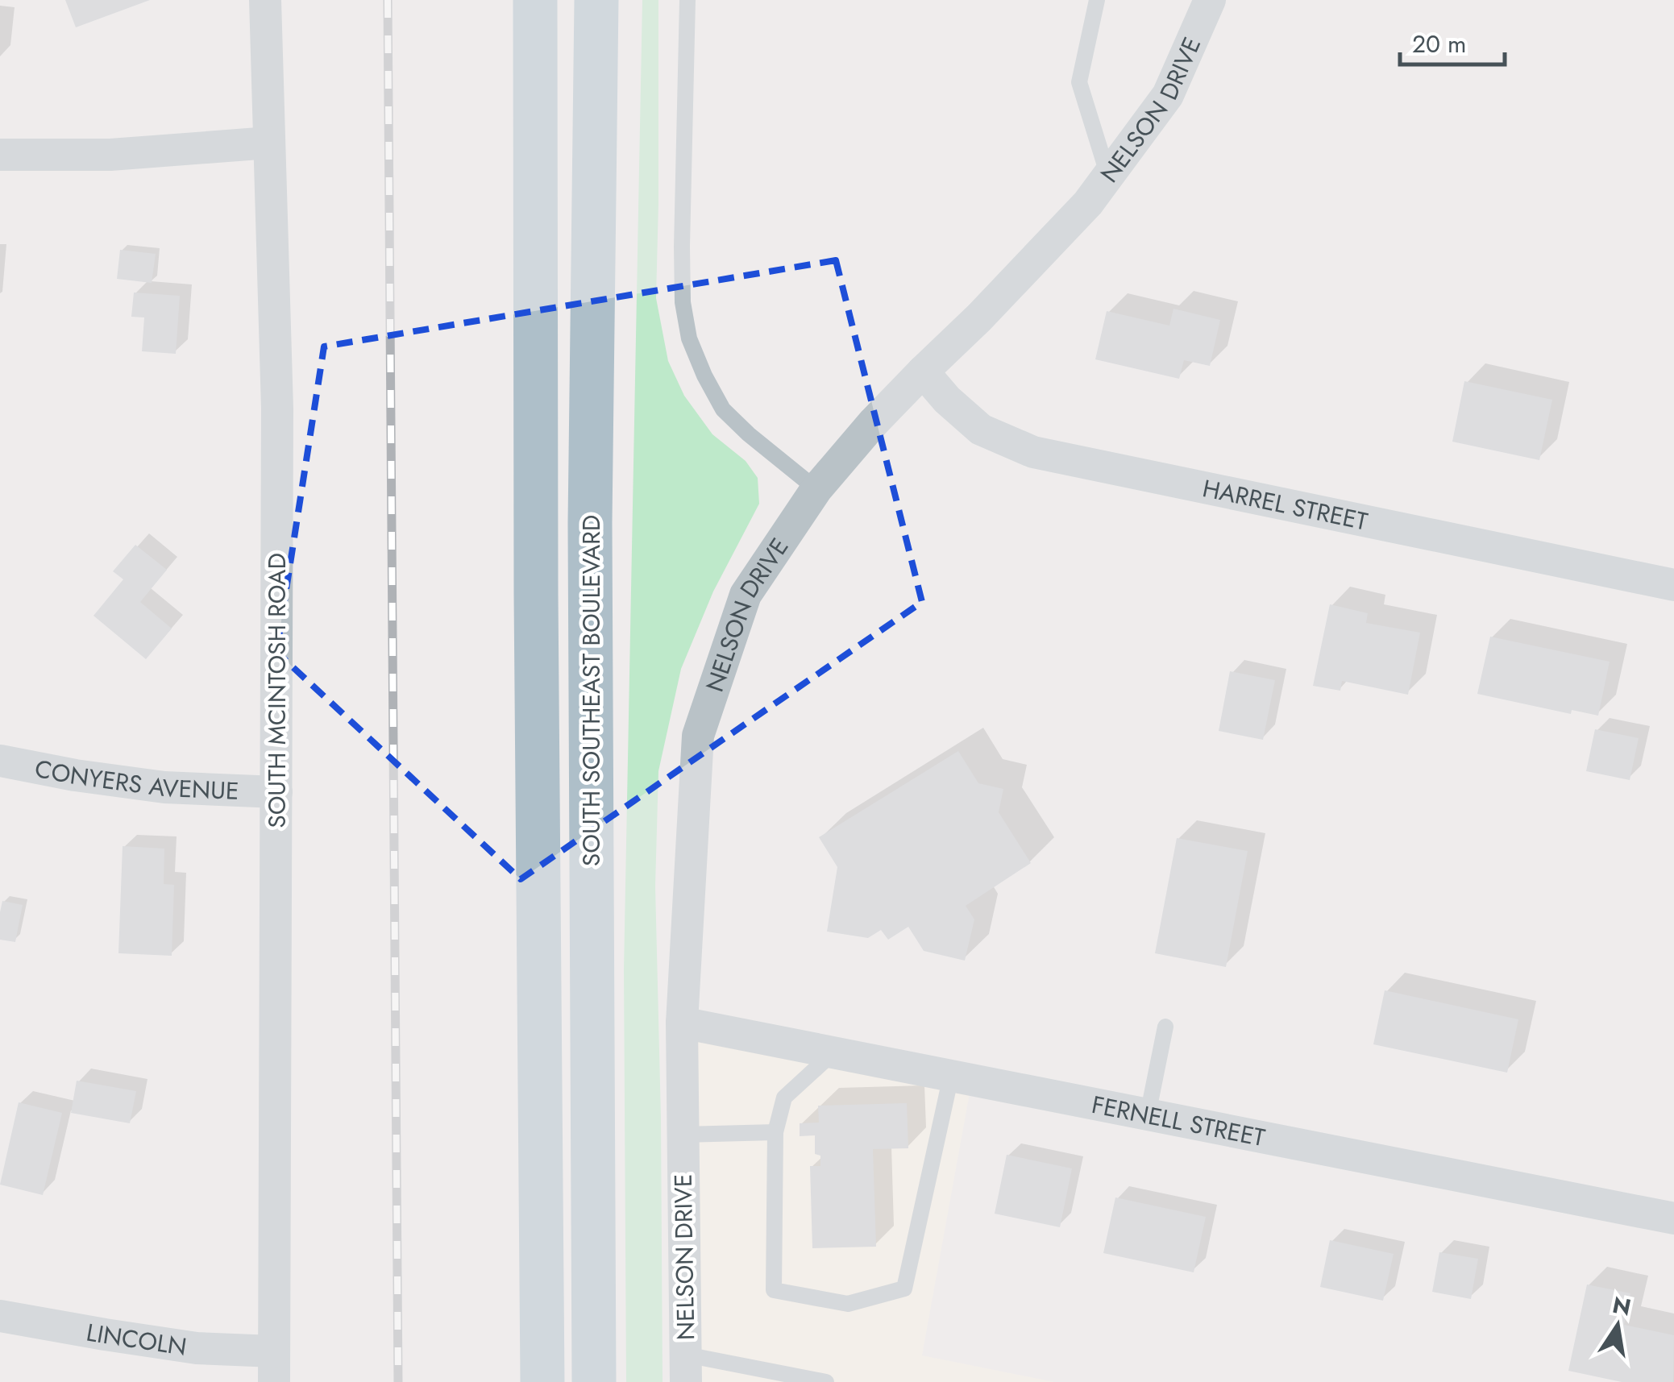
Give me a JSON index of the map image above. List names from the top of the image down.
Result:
{
  "streets": {
    "main road": ["SOUTH SOUTHEAST BOULEVARD"],
    "street": [
      "NELSON DRIVE",
      "HARREL STREET",
      "SOUTH MCINTOSH ROAD",
      "CONYERS AVENUE",
      "FERNELL STREET",
      "LINCOLN"
    ]
  },
  "crossings": [
    ["NELSON DRIVE", "HARREL STREET"],
    ["NELSON DRIVE", "FERNELL STREET"],
    ["SOUTH MCINTOSH ROAD", "CONYERS AVENUE"],
    ["SOUTH MCINTOSH ROAD", "LINCOLN"]
  ],
  "scale_bar": "20 m",
  "north": "top"
}
